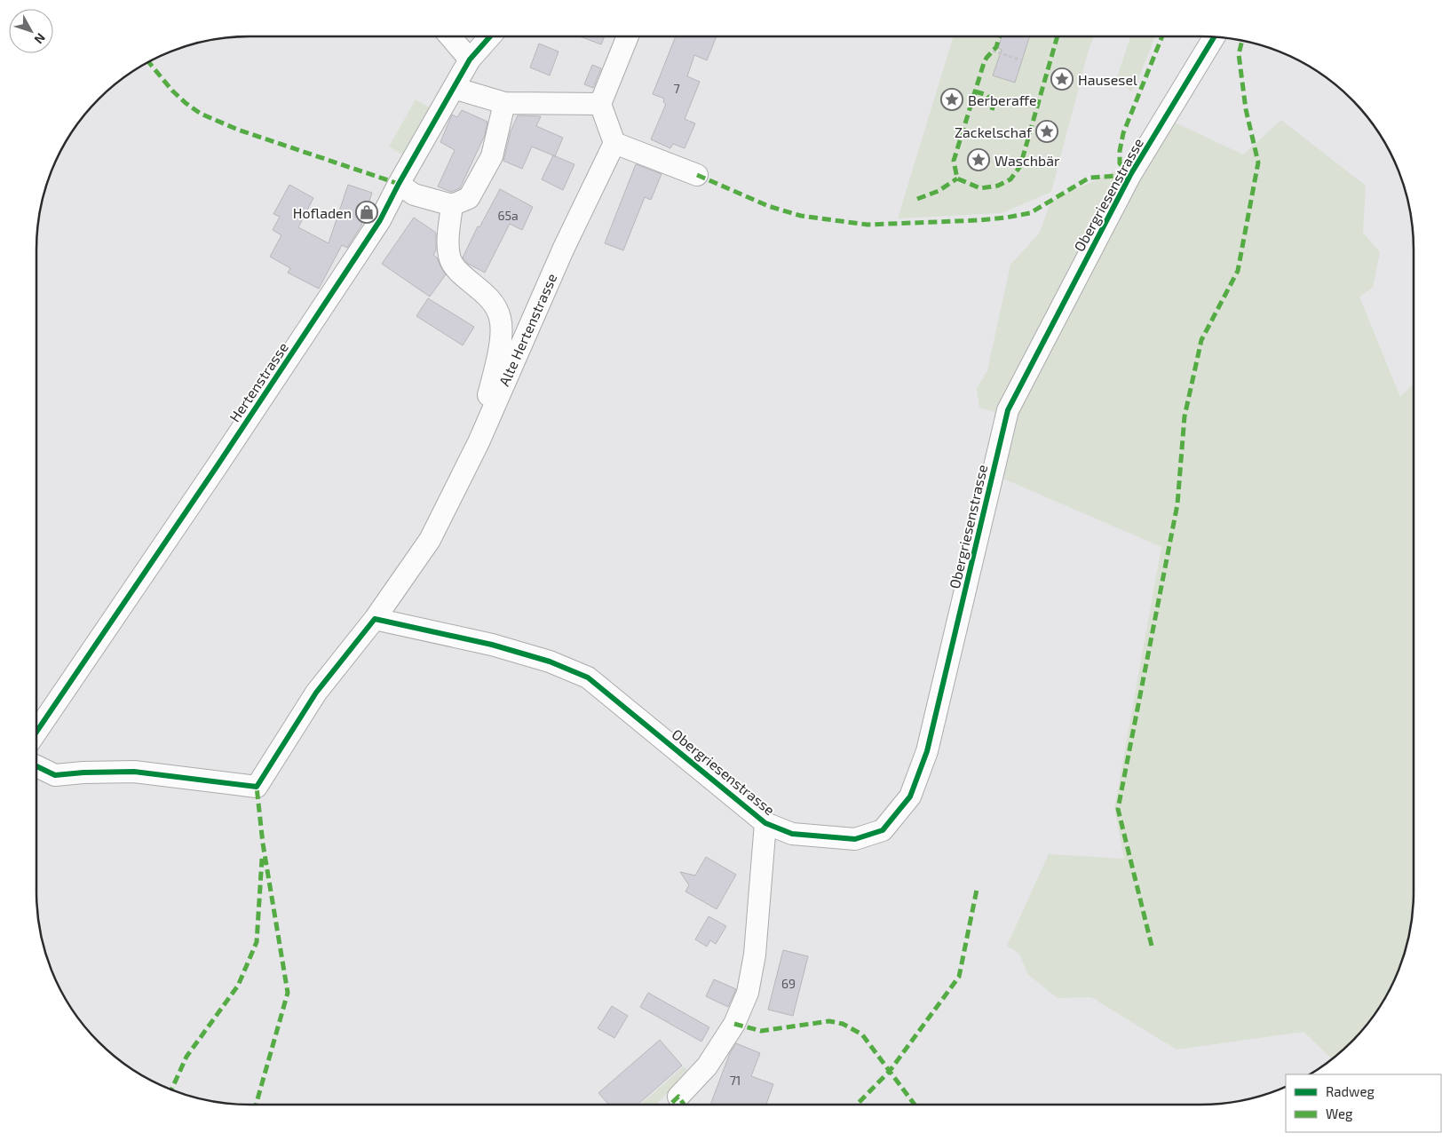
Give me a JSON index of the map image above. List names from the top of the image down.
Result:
{
  "streets": {
    "street": ["Obergriesenstrasse", "Alte Hertenstrasse", "Hertenstrasse"]
  },
  "crossings": [
    ["Obergriesenstrasse", "Alte Hertenstrasse"]
  ],
  "places": {
    "place": [
      "Hausesel",
      "Berberaffe",
      "Zackelschaf",
      "Waschbär"
    ],
    "shop": ["Hofladen"]
  },
  "house_numbers": [
    "7",
    "65a",
    "69",
    "71"
  ],
  "legend": ["Radweg", "Weg"],
  "north": "bottom right"
}
